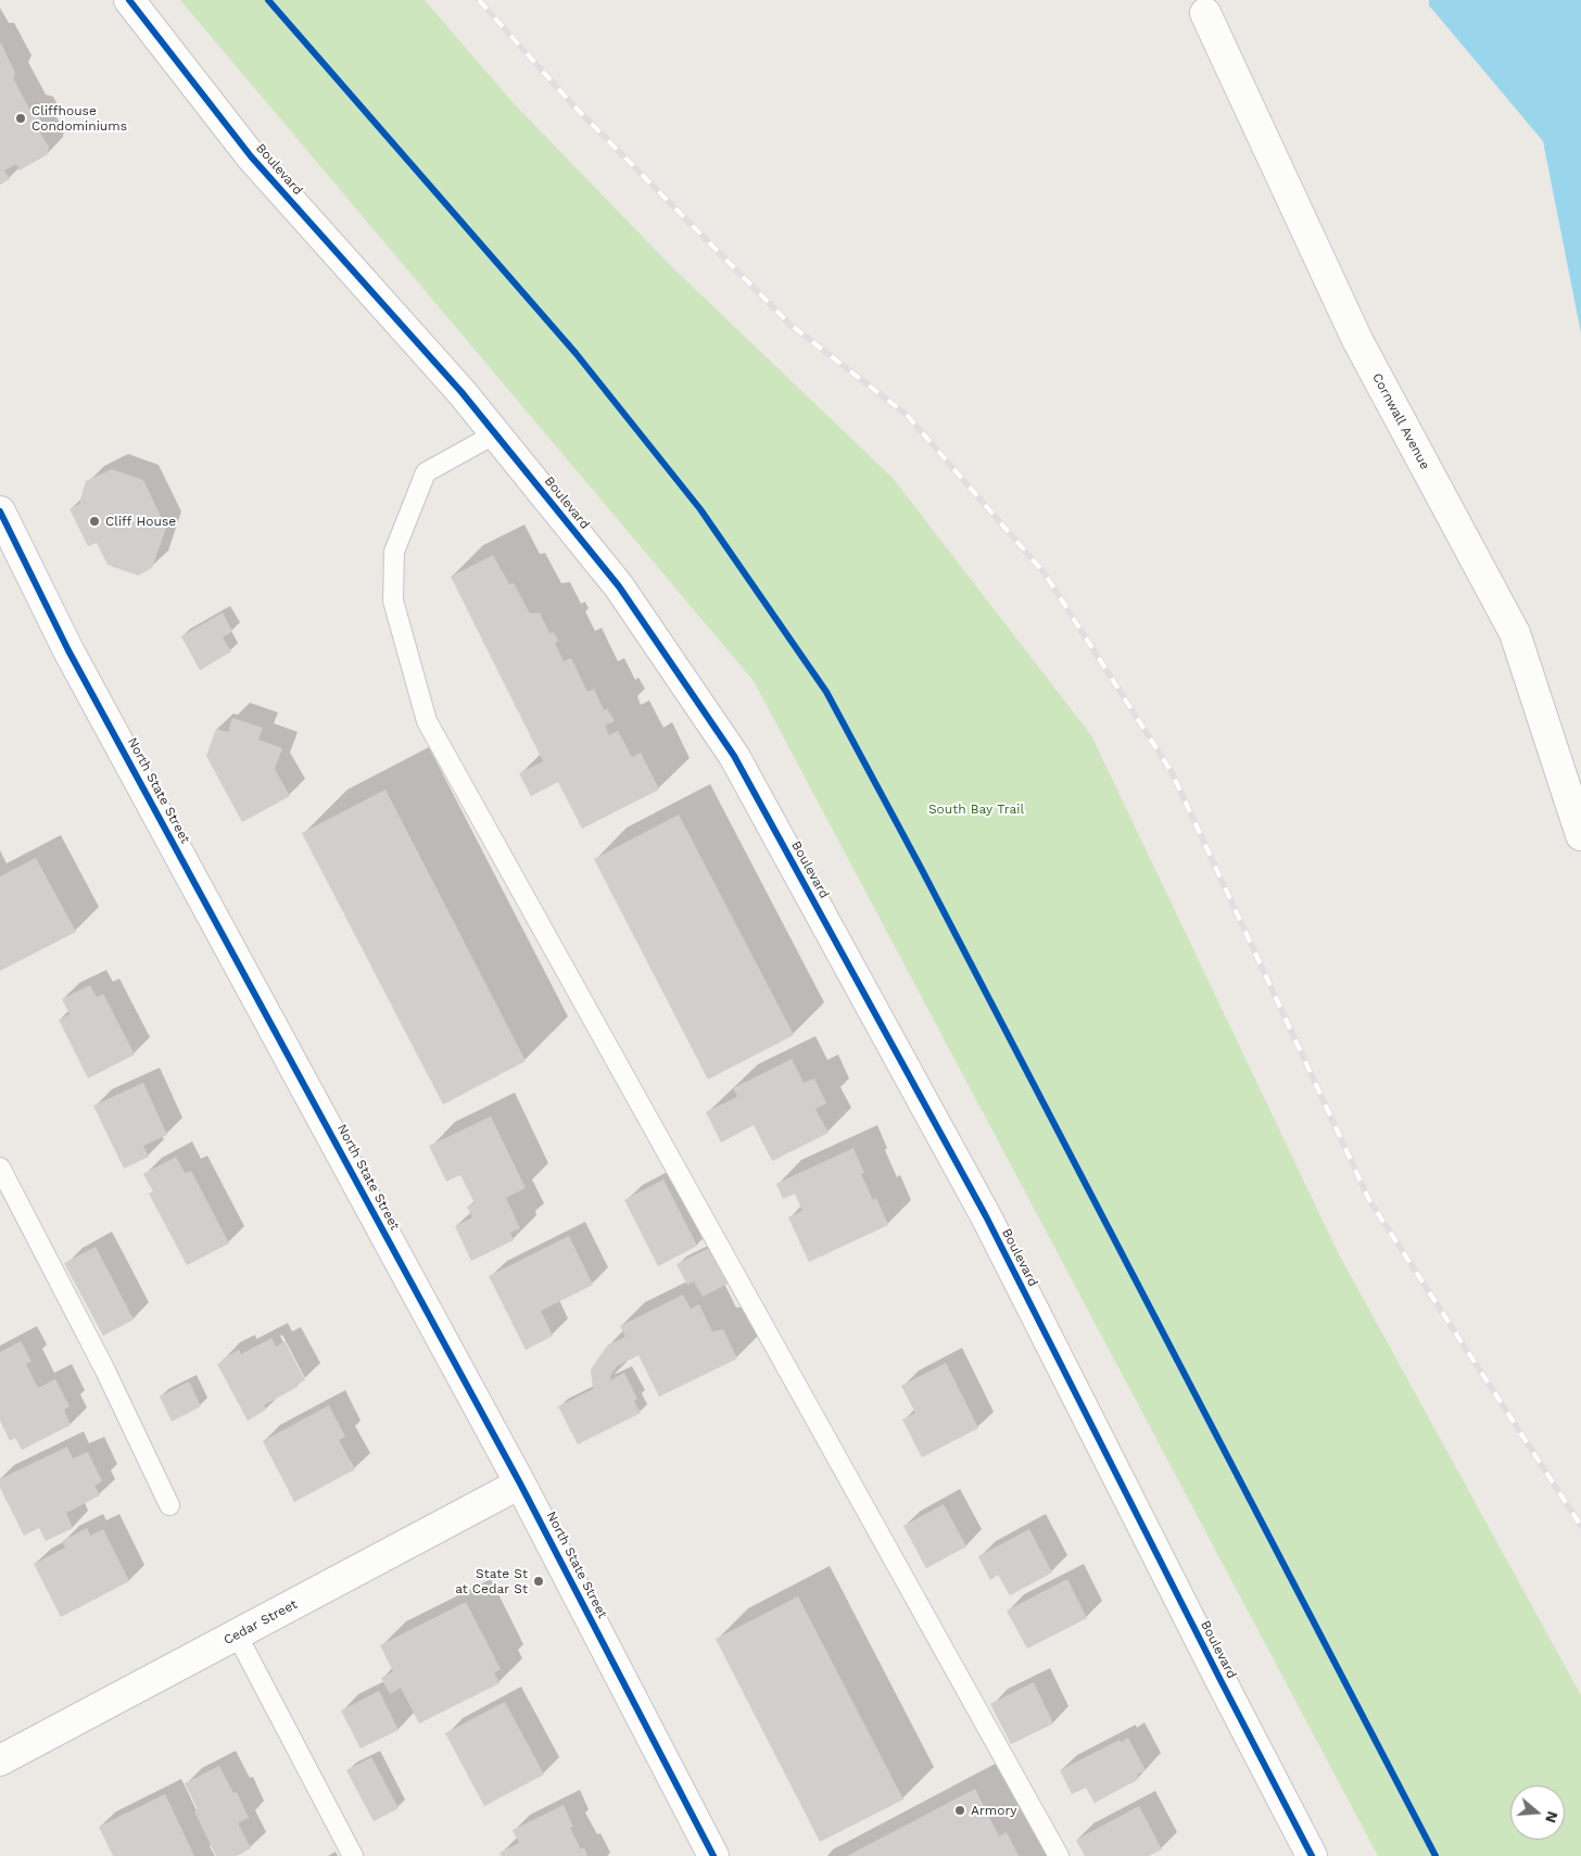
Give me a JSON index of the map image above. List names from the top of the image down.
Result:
{
  "streets": {
    "street": [
      "Boulevard",
      "Cornwall Avenue",
      "North State Street",
      "Cedar Street"
    ]
  },
  "crossings": [
    ["North State Street", "Cedar Street"]
  ],
  "parks": ["South Bay Trail"],
  "places": [
    "Cliffhouse Condominiums",
    "Cliff House",
    "State St at Cedar St",
    "Armory"
  ],
  "north": "right"
}
